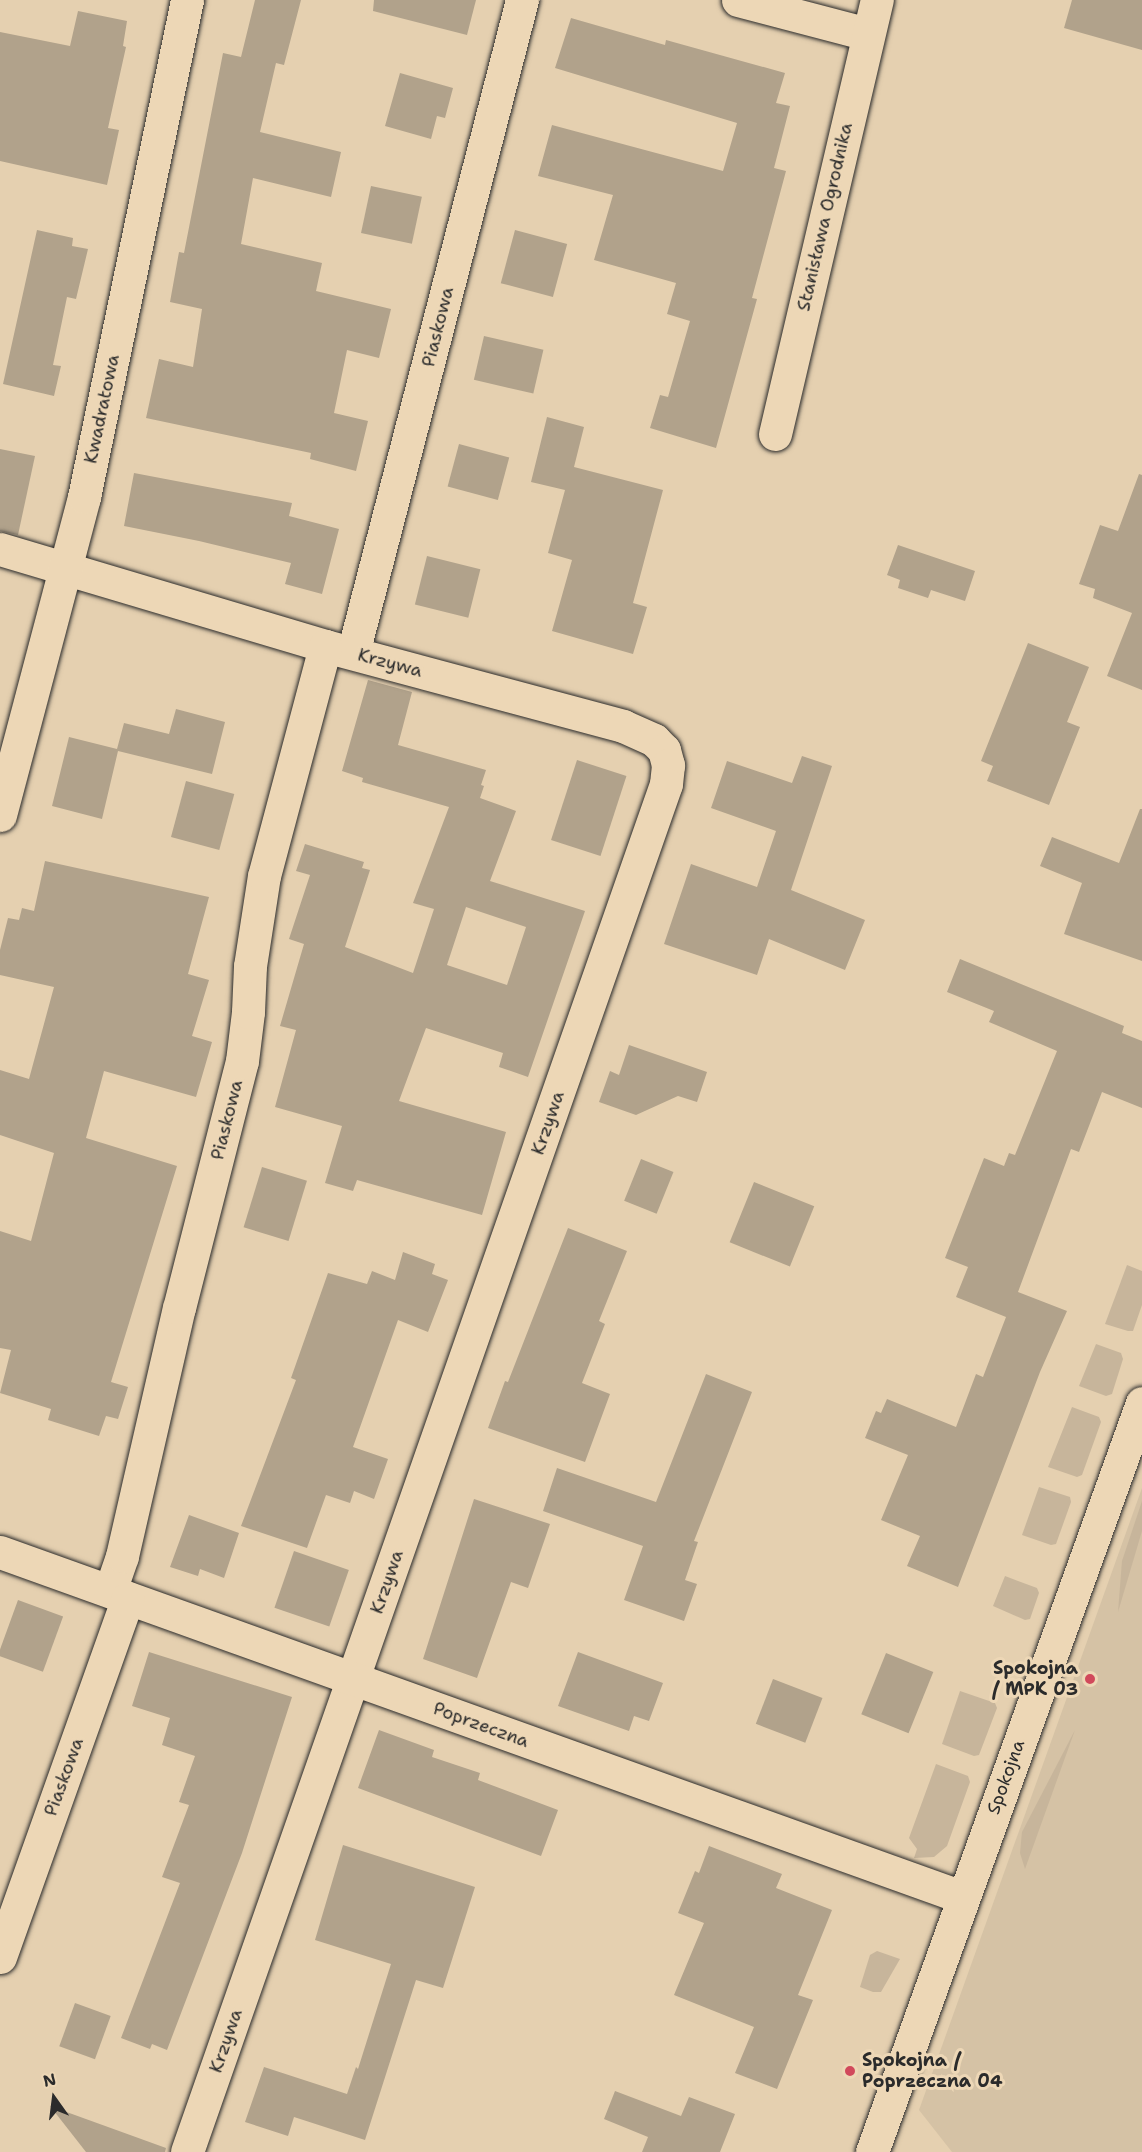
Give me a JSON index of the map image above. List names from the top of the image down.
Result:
{
  "streets": {
    "street": [
      "Stanisława Ogrodnika",
      "Piaskowa",
      "Kwadratowa",
      "Krzywa",
      "Poprzeczna",
      "Spokojna"
    ]
  },
  "crossings": [
    ["Piaskowa", "Krzywa"],
    ["Piaskowa", "Poprzeczna"],
    ["Kwadratowa", "Krzywa"],
    ["Krzywa", "Poprzeczna"],
    ["Poprzeczna", "Spokojna"]
  ],
  "places": ["Spokojna / MPK 03", "Spokojna / Poprzeczna 04"],
  "north": "top"
}
